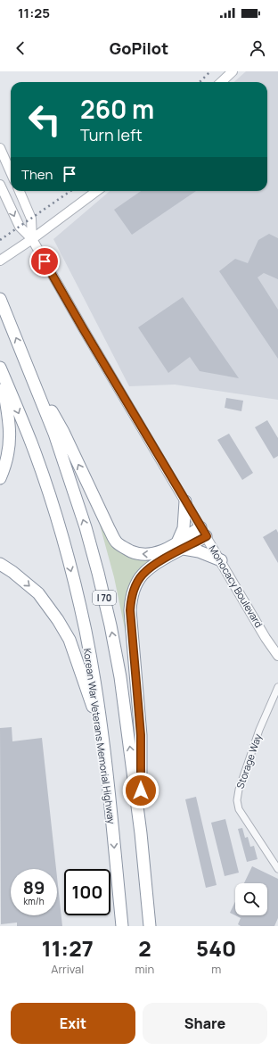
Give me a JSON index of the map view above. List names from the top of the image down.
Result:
{
  "streets": {
    "highway": ["I 70", "Korean War Veterans Memorial Highway"],
    "main road": ["Monocacy Boulevard"],
    "street": ["Storage Way"]
  },
  "page": {
    "status": "11:25",
    "header": "GoPilot",
    "turn": ["260 m", "Turn left"],
    "then": "Then",
    "speed": "89 km/h",
    "limit": "100",
    "eta": [
      "11:27",
      "Arrival",
      "2",
      "min",
      "540",
      "m"
    ],
    "buttons": ["Exit", "Share"]
  }
}
